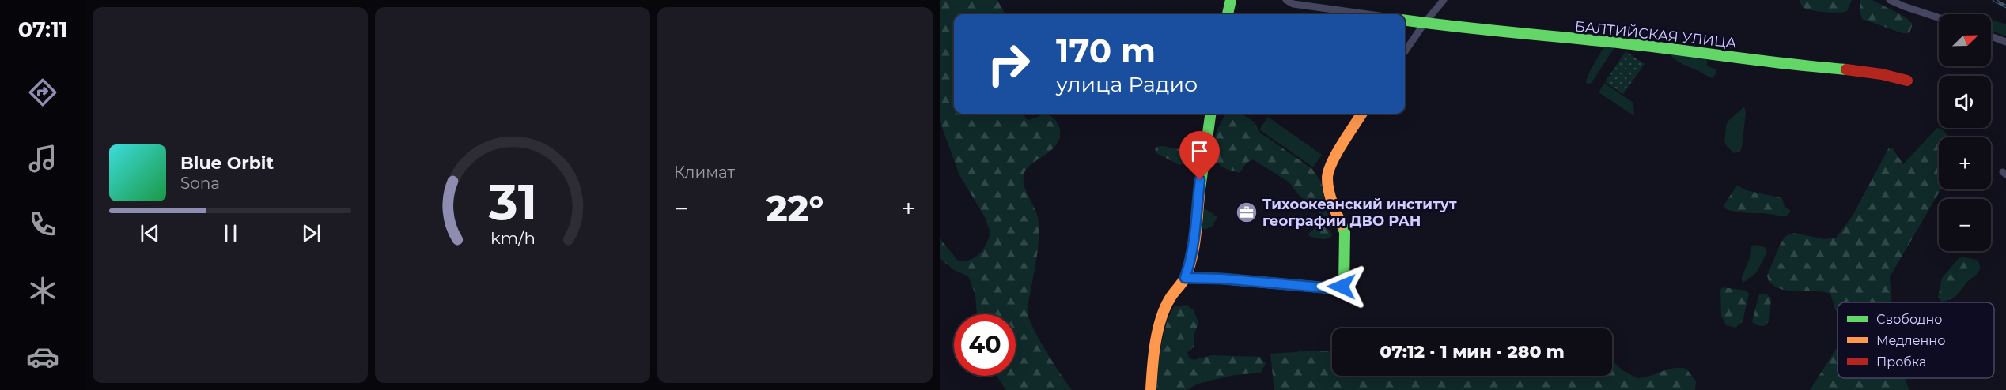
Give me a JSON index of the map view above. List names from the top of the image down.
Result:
{
  "streets": {
    "street": ["БАЛТИЙСКАЯ УЛИЦА"]
  },
  "places": {
    "office": ["Тихоокеанский институт географии ДВО РАН"]
  },
  "legend": ["Свободно", "Медленно", "Пробка"],
  "north": "top right",
  "page": {
    "tabs": "07:11",
    "tile": "Климат",
    "map_buttons": ["+", "−"],
    "turn": ["170 m", "улица Радио"],
    "song": ["Blue Orbit", "Sona"],
    "heat": ["−", "22°", "+"],
    "limit": "40",
    "trip": "07:12 · 1 мин · 280 m",
    "gauge": ["31", "km/h"]
  }
}
